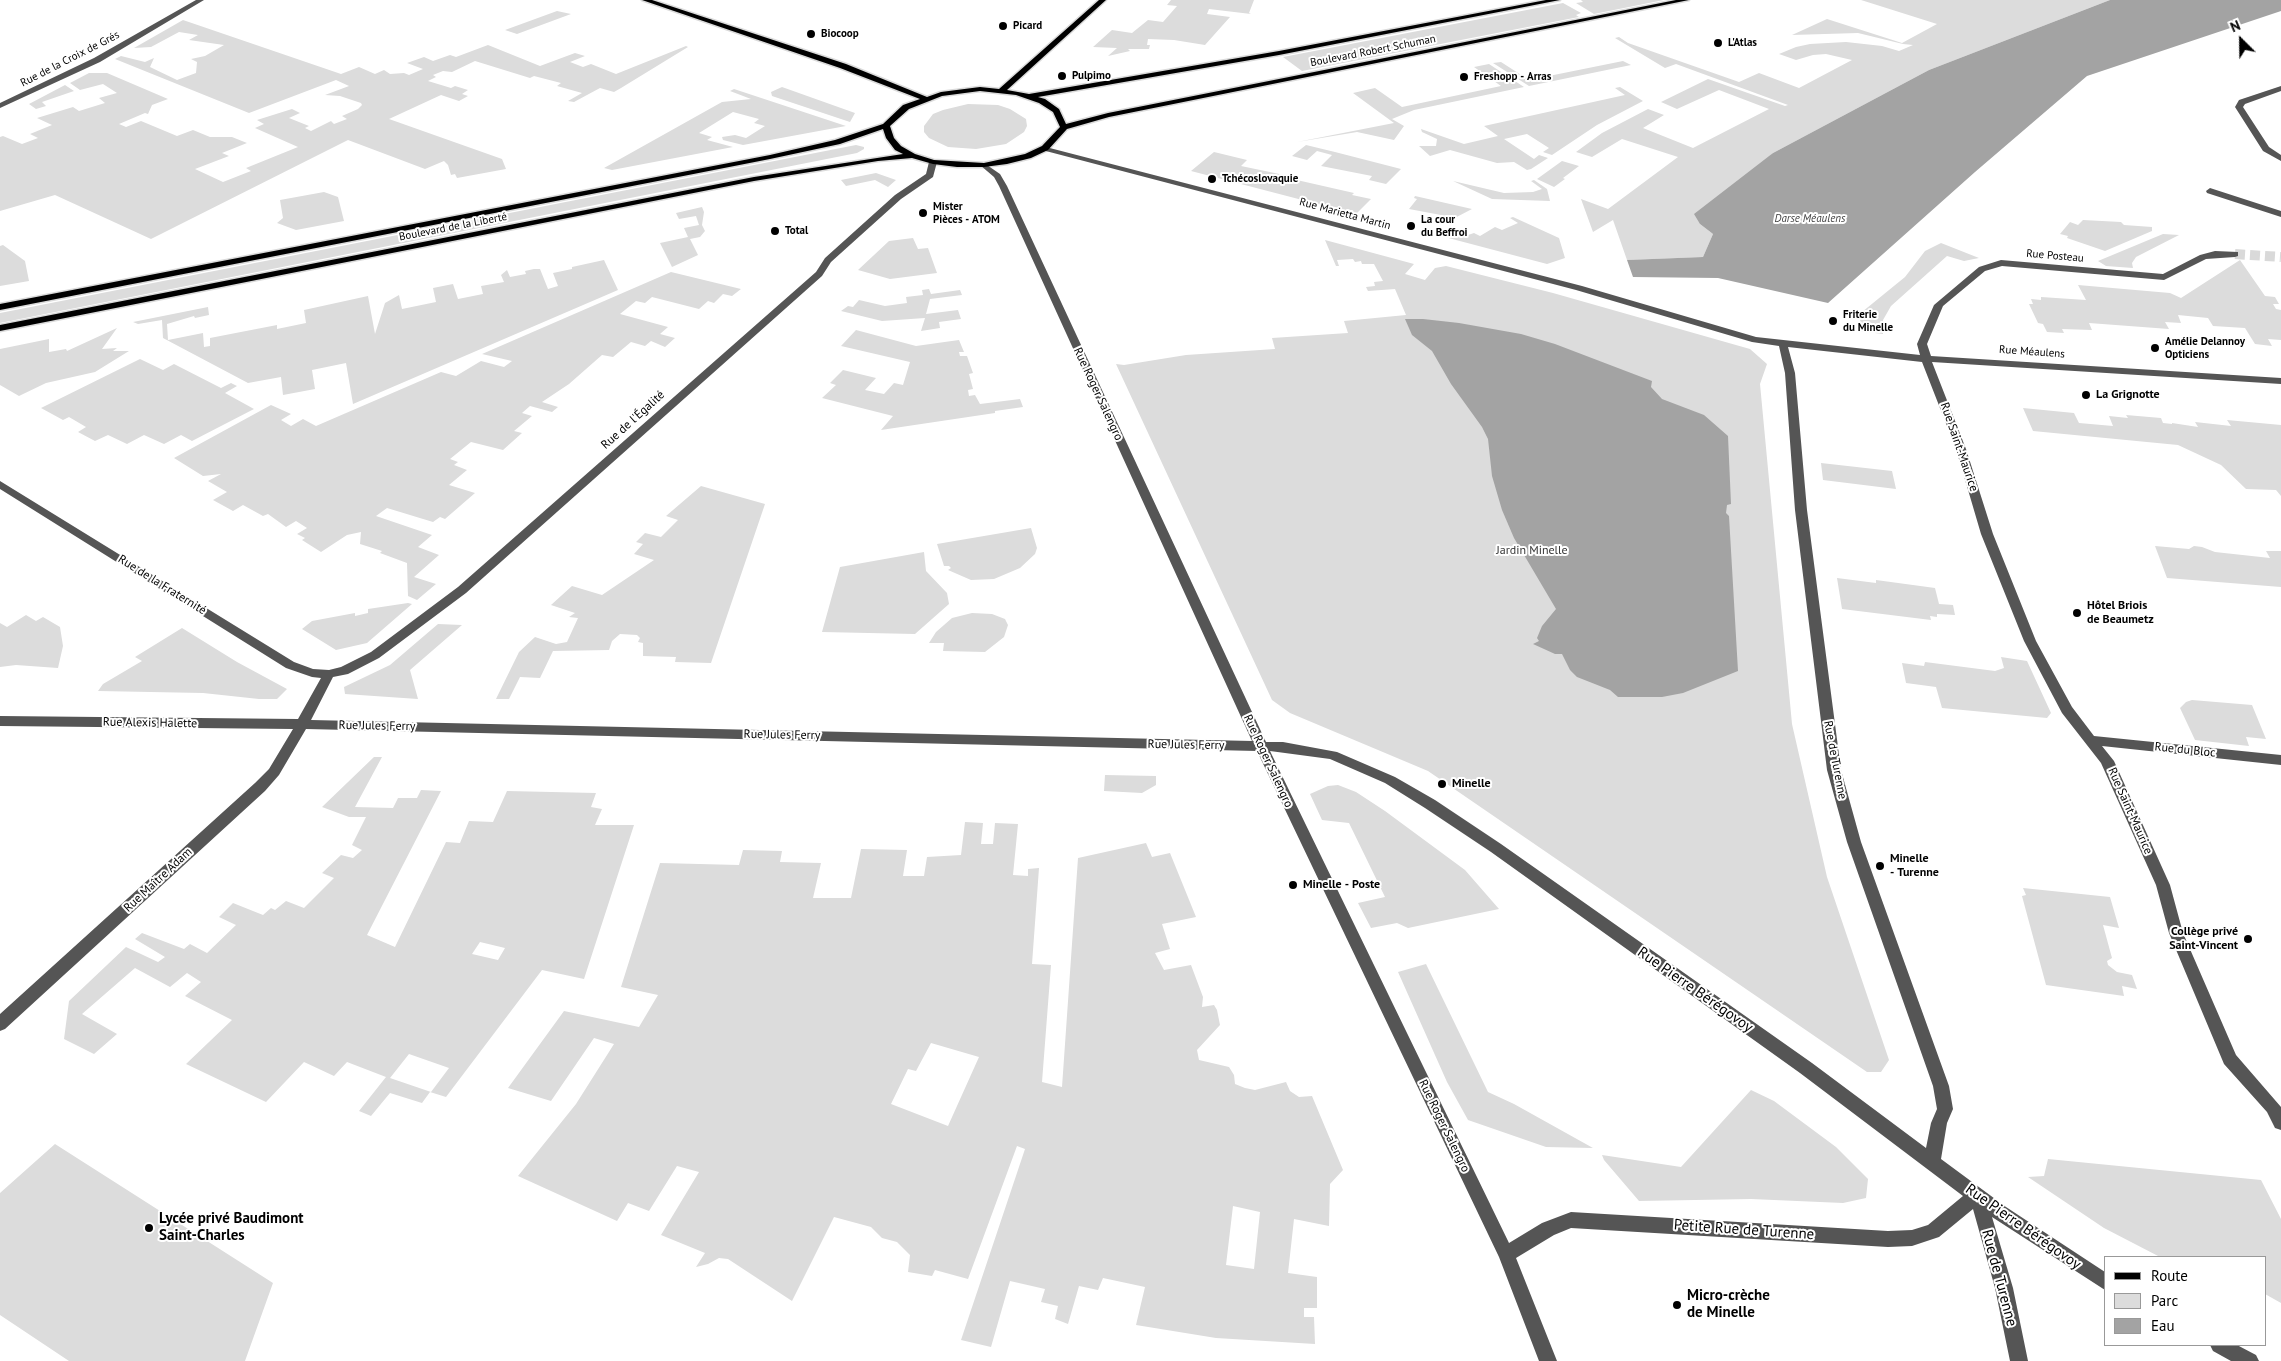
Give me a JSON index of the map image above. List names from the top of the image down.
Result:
{
  "streets": {
    "main road": ["Boulevard Robert Schuman", "Boulevard de la Liberté"],
    "street": [
      "Rue de la Croix de Grés",
      "Rue Marietta Martin",
      "Rue Posteau",
      "Rue Méaulens",
      "Rue Roger Salengro",
      "Rue de l'Égalité",
      "Rue Saint-Maurice",
      "Rue de la Fraternité",
      "Rue Alexis Halette",
      "Rue Jules Ferry",
      "Rue du Bloc",
      "Rue de Turenne",
      "Rue Maître Adam",
      "Rue Pierre Bérégovoy",
      "Petite Rue de Turenne"
    ]
  },
  "crossings": [
    ["Rue Marietta Martin", "Rue Méaulens"],
    ["Rue Marietta Martin", "Rue de Turenne"],
    ["Rue Posteau", "Rue Méaulens"],
    ["Rue Posteau", "Rue Saint-Maurice"],
    ["Rue Méaulens", "Rue Saint-Maurice"],
    ["Rue Méaulens", "Rue de Turenne"],
    ["Rue Roger Salengro", "Rue Jules Ferry"],
    ["Rue Roger Salengro", "Rue Pierre Bérégovoy"],
    ["Rue Roger Salengro", "Petite Rue de Turenne"],
    ["Rue de l'Égalité", "Rue de la Fraternité"],
    ["Rue de l'Égalité", "Rue Maître Adam"],
    ["Rue Saint-Maurice", "Rue du Bloc"],
    ["Rue de la Fraternité", "Rue Maître Adam"],
    ["Rue Alexis Halette", "Rue Jules Ferry"],
    ["Rue Alexis Halette", "Rue Maître Adam"],
    ["Rue Jules Ferry", "Rue Maître Adam"],
    ["Rue Jules Ferry", "Rue Pierre Bérégovoy"],
    ["Rue de Turenne", "Rue Pierre Bérégovoy"],
    ["Rue de Turenne", "Petite Rue de Turenne"],
    ["Rue Pierre Bérégovoy", "Petite Rue de Turenne"]
  ],
  "water": ["Darse Méaulens"],
  "parks": ["Jardin Minelle"],
  "places": [
    "Picard",
    "Biocoop",
    "L'Atlas",
    "Pulpimo",
    "Freshopp - Arras",
    "Tchécoslovaquie",
    "Mister Pièces - ATOM",
    "La cour du Beffroi",
    "Total",
    "Friterie du Minelle",
    "Amélie Delannoy Opticiens",
    "La Grignotte",
    "Hôtel Briois de Beaumetz",
    "Minelle",
    "Minelle - Turenne",
    "Minelle - Poste",
    "Collège privé Saint-Vincent",
    "Lycée privé Baudimont Saint-Charles",
    "Micro-crèche de Minelle"
  ],
  "legend": ["Route", "Parc", "Eau"],
  "north": "top left"
}
